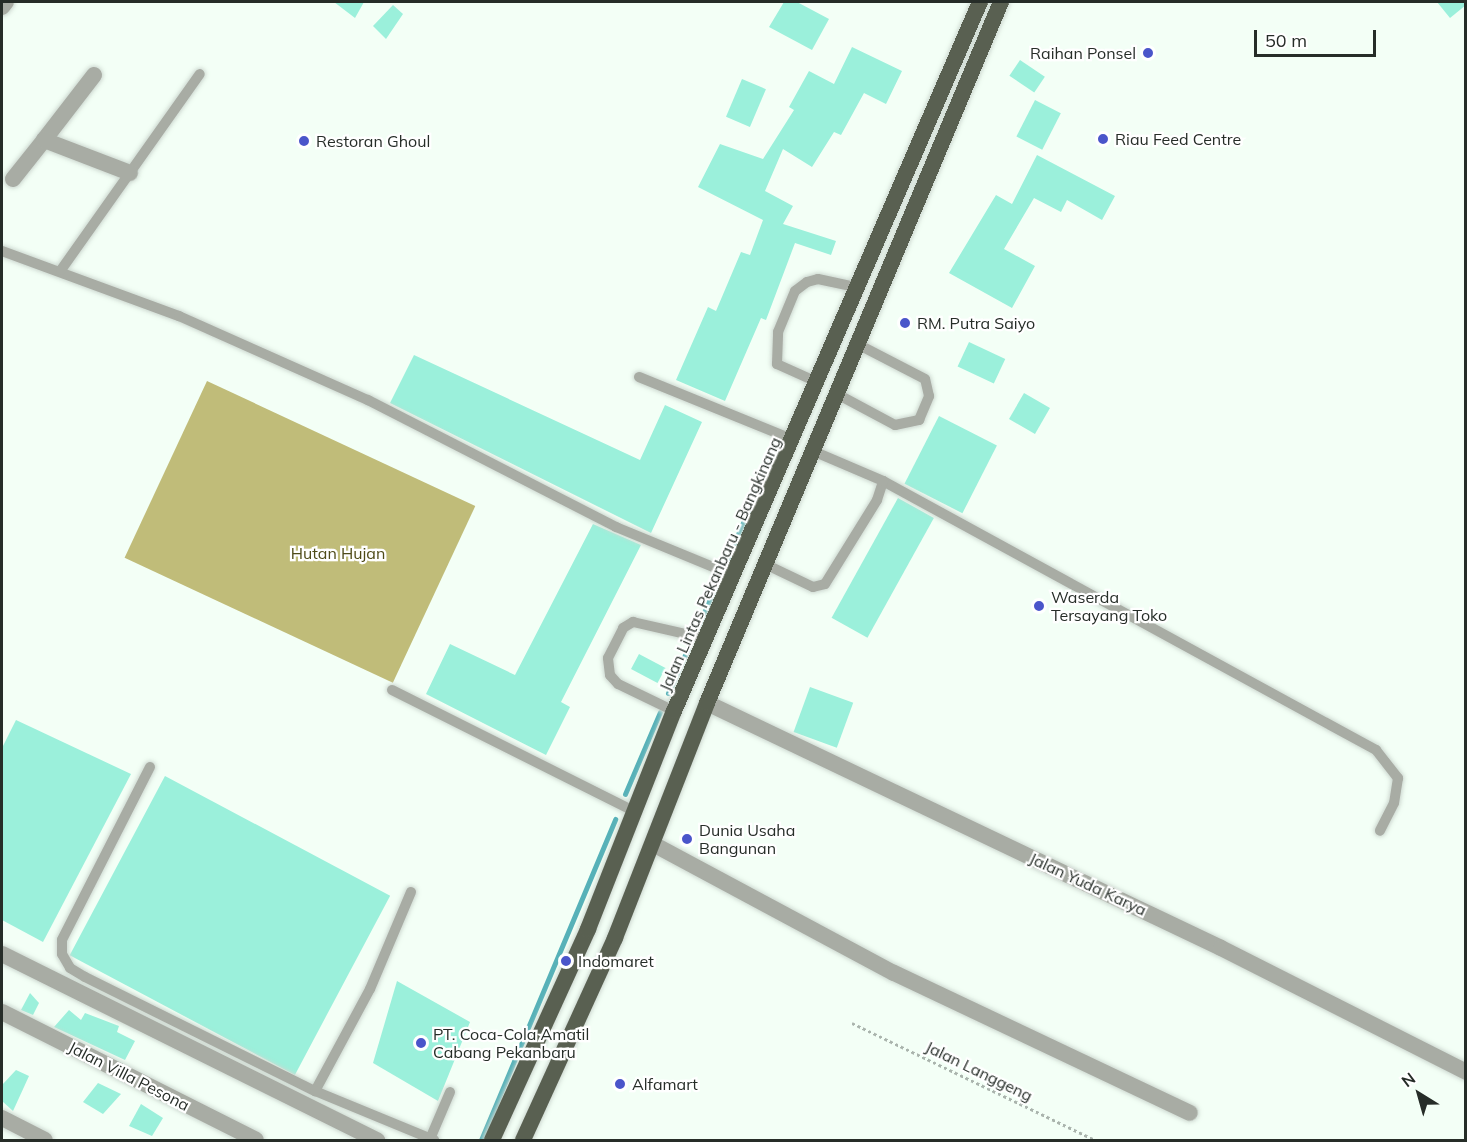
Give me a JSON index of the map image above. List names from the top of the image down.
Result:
{
  "streets": {
    "highway": ["Jalan Lintas Pekanbaru - Bangkinang"],
    "street": ["Jalan Yuda Karya", "Jalan Villa Pesona"],
    "path": ["Jalan Langgeng"]
  },
  "parks": ["Hutan Hujan"],
  "places": [
    "Raihan Ponsel",
    "Riau Feed Centre",
    "Restoran Ghoul",
    "RM. Putra Saiyo",
    "Waserda Tersayang Toko",
    "Dunia Usaha Bangunan",
    "Indomaret",
    "PT. Coca-Cola Amatil Cabang Pekanbaru",
    "Alfamart"
  ],
  "scale_bar": "50 m",
  "north": "top left"
}
